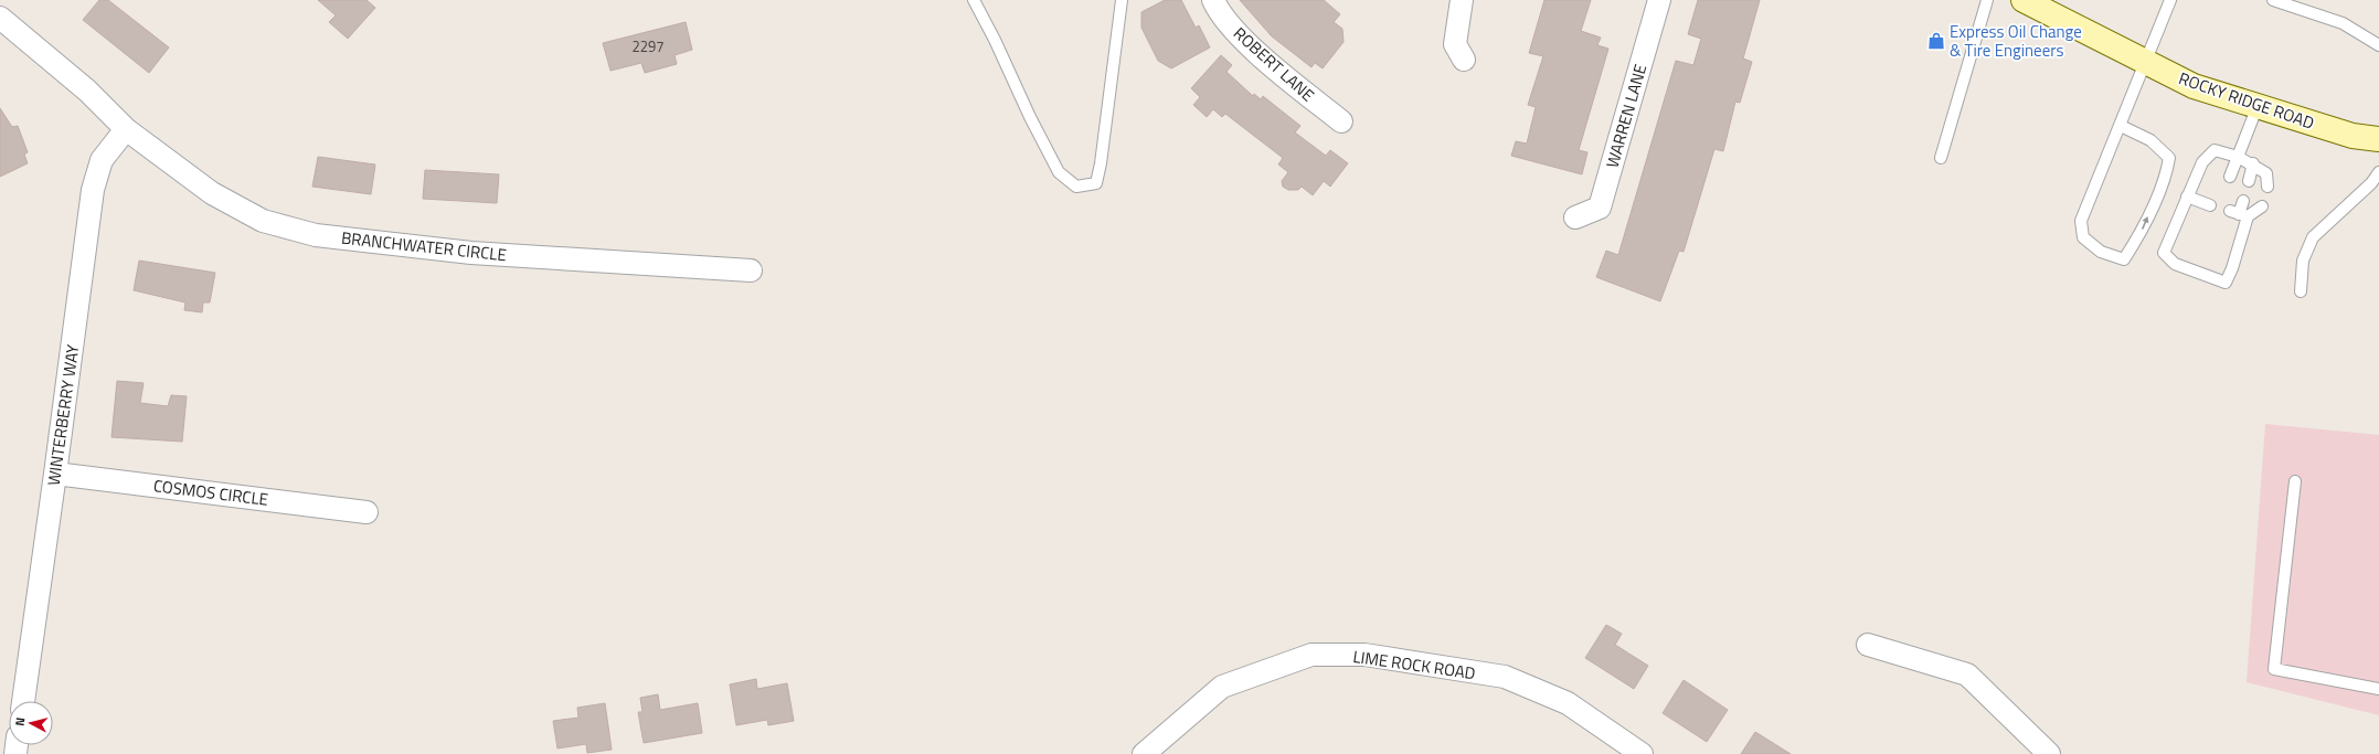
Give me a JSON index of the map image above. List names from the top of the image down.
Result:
{
  "streets": {
    "main road": ["ROCKY RIDGE ROAD"],
    "street": [
      "ROBERT LANE",
      "WARREN LANE",
      "BRANCHWATER CIRCLE",
      "WINTERBERRY WAY",
      "COSMOS CIRCLE",
      "LIME ROCK ROAD"
    ]
  },
  "crossings": [
    ["BRANCHWATER CIRCLE", "WINTERBERRY WAY"],
    ["WINTERBERRY WAY", "COSMOS CIRCLE"]
  ],
  "places": {
    "shop": ["Express Oil Change & Tire Engineers"]
  },
  "house_numbers": ["2297"],
  "north": "left"
}
